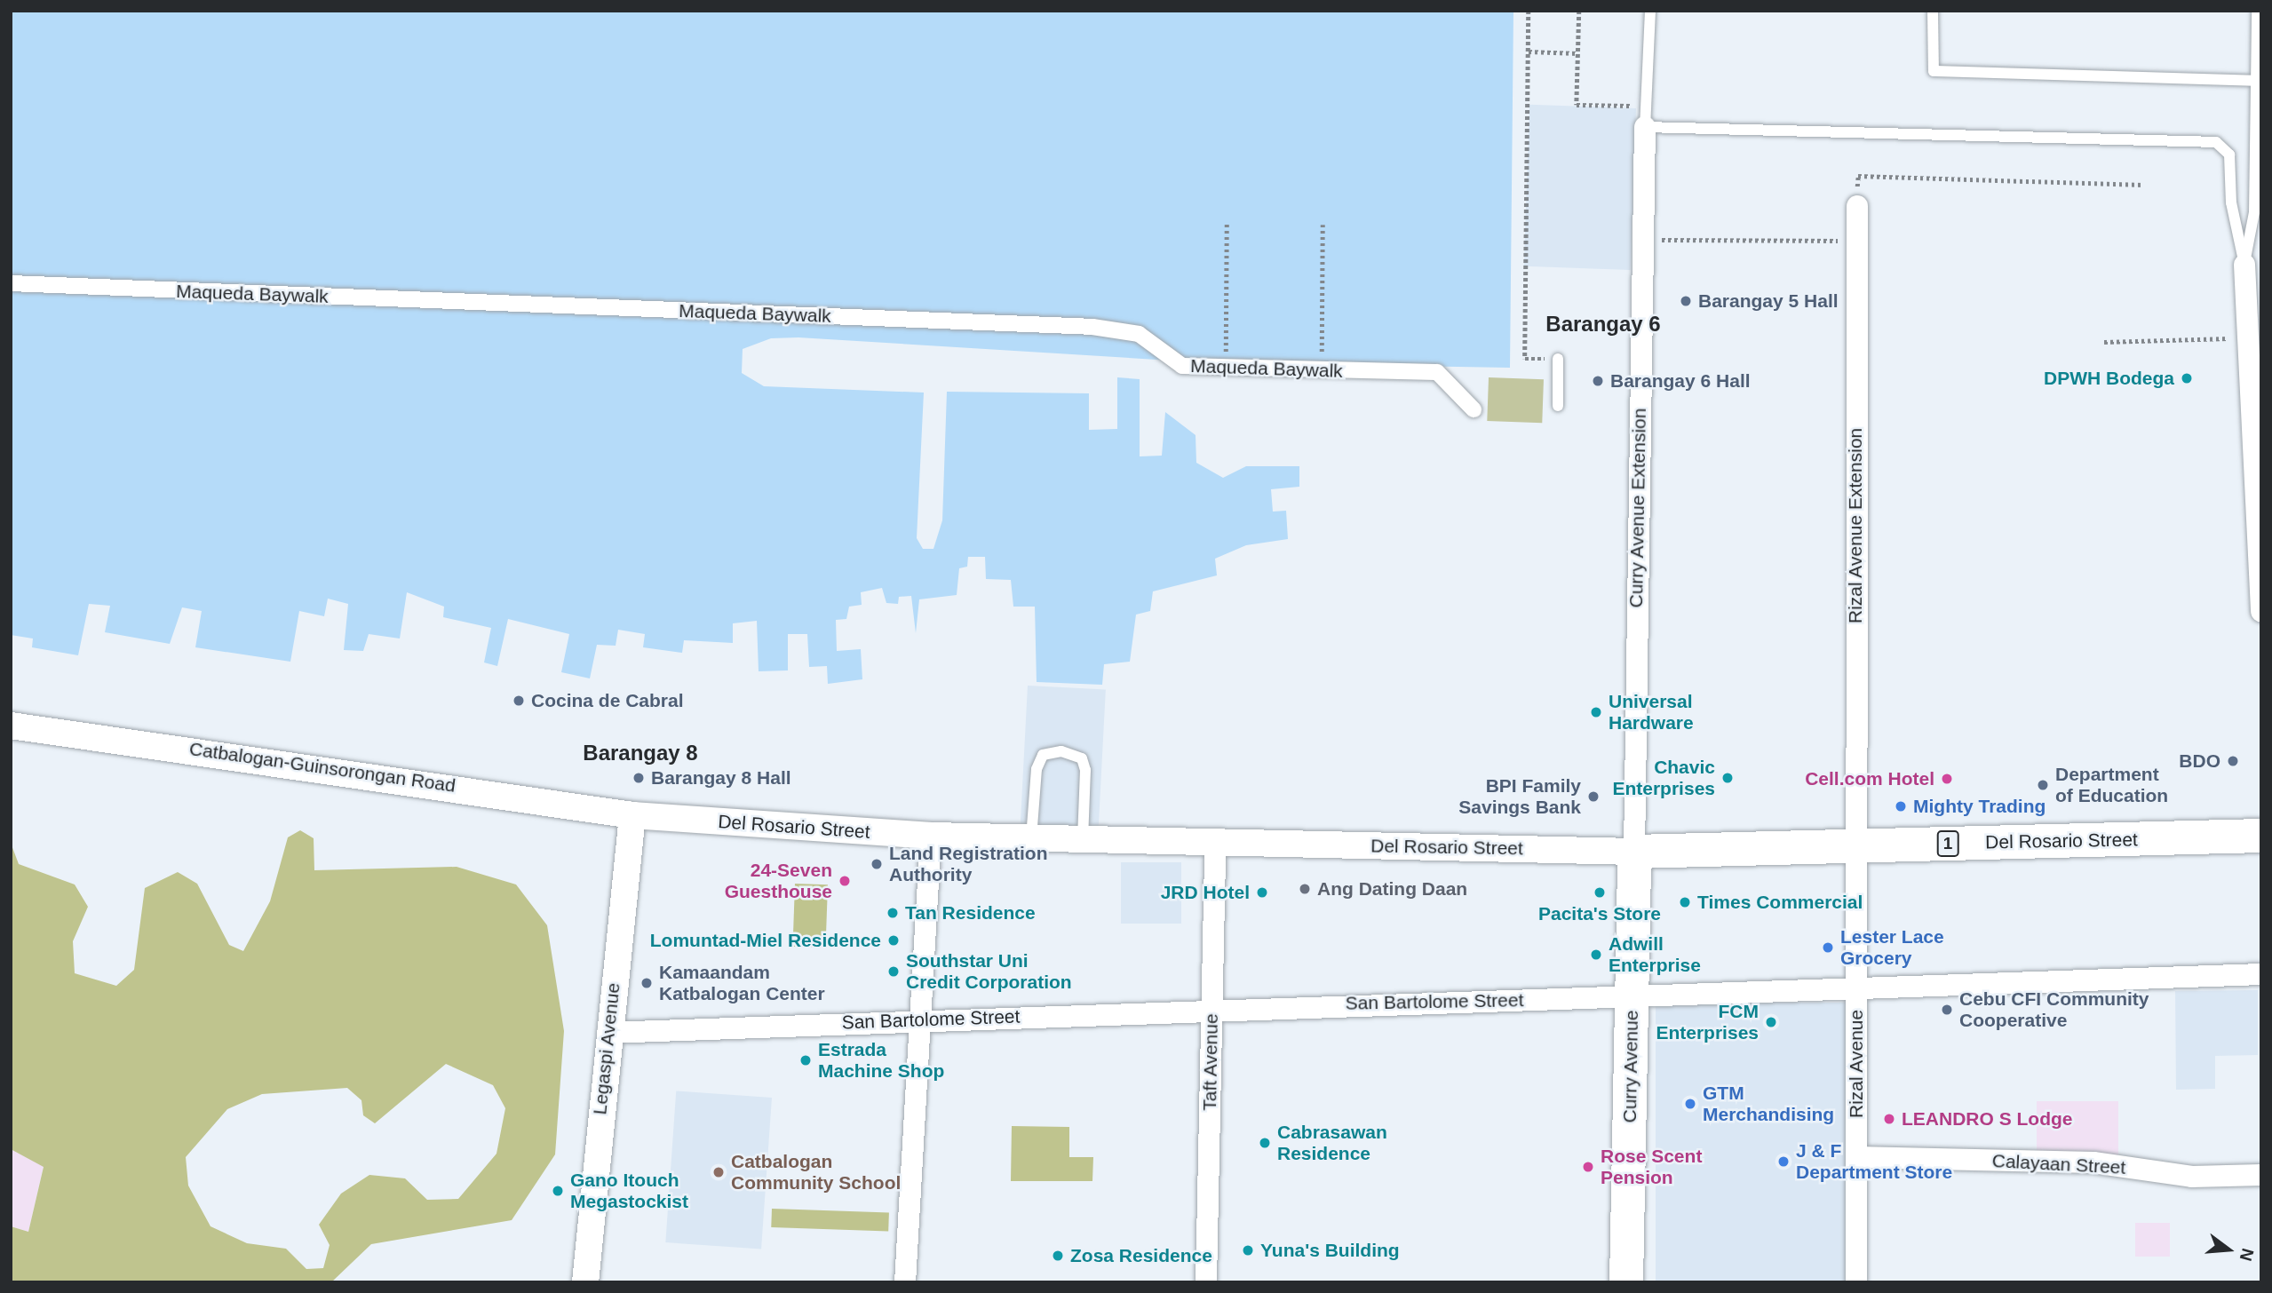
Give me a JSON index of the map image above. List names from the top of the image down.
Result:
{
  "streets": {
    "main road": ["Del Rosario Street", "1", "Curry Avenue"],
    "street": [
      "Maqueda Baywalk",
      "Curry Avenue Extension",
      "Rizal Avenue Extension",
      "Catbalogan-Guinsorongan Road",
      "San Bartolome Street",
      "Legaspi Avenue",
      "Taft Avenue",
      "Rizal Avenue",
      "Calayaan Street"
    ]
  },
  "crossings": [
    ["Curry Avenue Extension", "Del Rosario Street"],
    ["Curry Avenue Extension", "Curry Avenue"],
    ["Rizal Avenue Extension", "Del Rosario Street"],
    ["Rizal Avenue Extension", "Rizal Avenue"],
    ["Catbalogan-Guinsorongan Road", "Del Rosario Street"],
    ["Catbalogan-Guinsorongan Road", "Legaspi Avenue"],
    ["Del Rosario Street", "Legaspi Avenue"],
    ["Del Rosario Street", "Taft Avenue"],
    ["Del Rosario Street", "Rizal Avenue"],
    ["Del Rosario Street", "Curry Avenue"],
    ["San Bartolome Street", "Legaspi Avenue"],
    ["San Bartolome Street", "Taft Avenue"],
    ["San Bartolome Street", "Rizal Avenue"],
    ["San Bartolome Street", "Curry Avenue"],
    ["Rizal Avenue", "Calayaan Street"]
  ],
  "districts": ["Barangay 6", "Barangay 8"],
  "places": [
    "Barangay 5 Hall",
    "DPWH Bodega",
    "Barangay 6 Hall",
    "Cocina de Cabral",
    "Universal Hardware",
    "BDO",
    "Barangay 8 Hall",
    "Chavic Enterprises",
    "Cell.com Hotel",
    "Department of Education",
    "BPI Family Savings Bank",
    "Mighty Trading",
    "Land Registration Authority",
    "24-Seven Guesthouse",
    "Ang Dating Daan",
    "JRD Hotel",
    "Pacita's Store",
    "Times Commercial",
    "Tan Residence",
    "Lomuntad-Miel Residence",
    "Lester Lace Grocery",
    "Adwill Enterprise",
    "Southstar Uni Credit Corporation",
    "Kamaandam Katbalogan Center",
    "Cebu CFI Community Cooperative",
    "FCM Enterprises",
    "Estrada Machine Shop",
    "GTM Merchandising",
    "LEANDRO S Lodge",
    "Cabrasawan Residence",
    "J & F Department Store",
    "Rose Scent Pension",
    "Catbalogan Community School",
    "Gano Itouch Megastockist",
    "Yuna's Building",
    "Zosa Residence"
  ],
  "north": "right"
}
